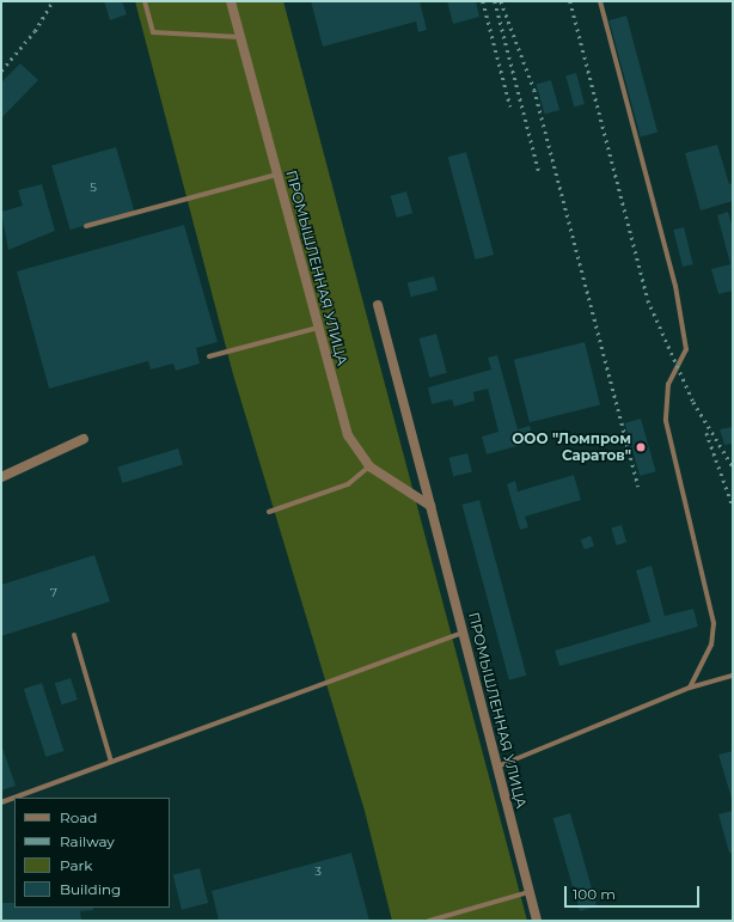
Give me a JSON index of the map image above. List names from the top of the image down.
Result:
{
  "streets": {
    "street": ["ПРОМЫШЛЕННАЯ УЛИЦА"]
  },
  "places": ["ООО \"Ломпром Саратов\""],
  "house_numbers": ["5", "7", "3"],
  "legend": [
    "Road",
    "Railway",
    "Park",
    "Building"
  ],
  "scale_bar": "100 m"
}
